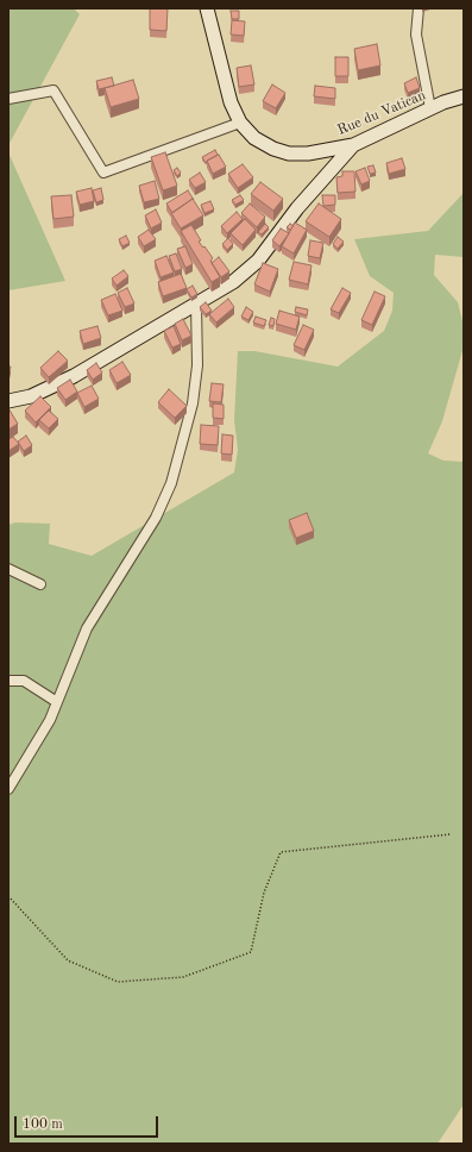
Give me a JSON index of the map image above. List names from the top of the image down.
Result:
{
  "streets": {
    "street": ["Rue du Vatican"]
  },
  "scale_bar": "100 m"
}
